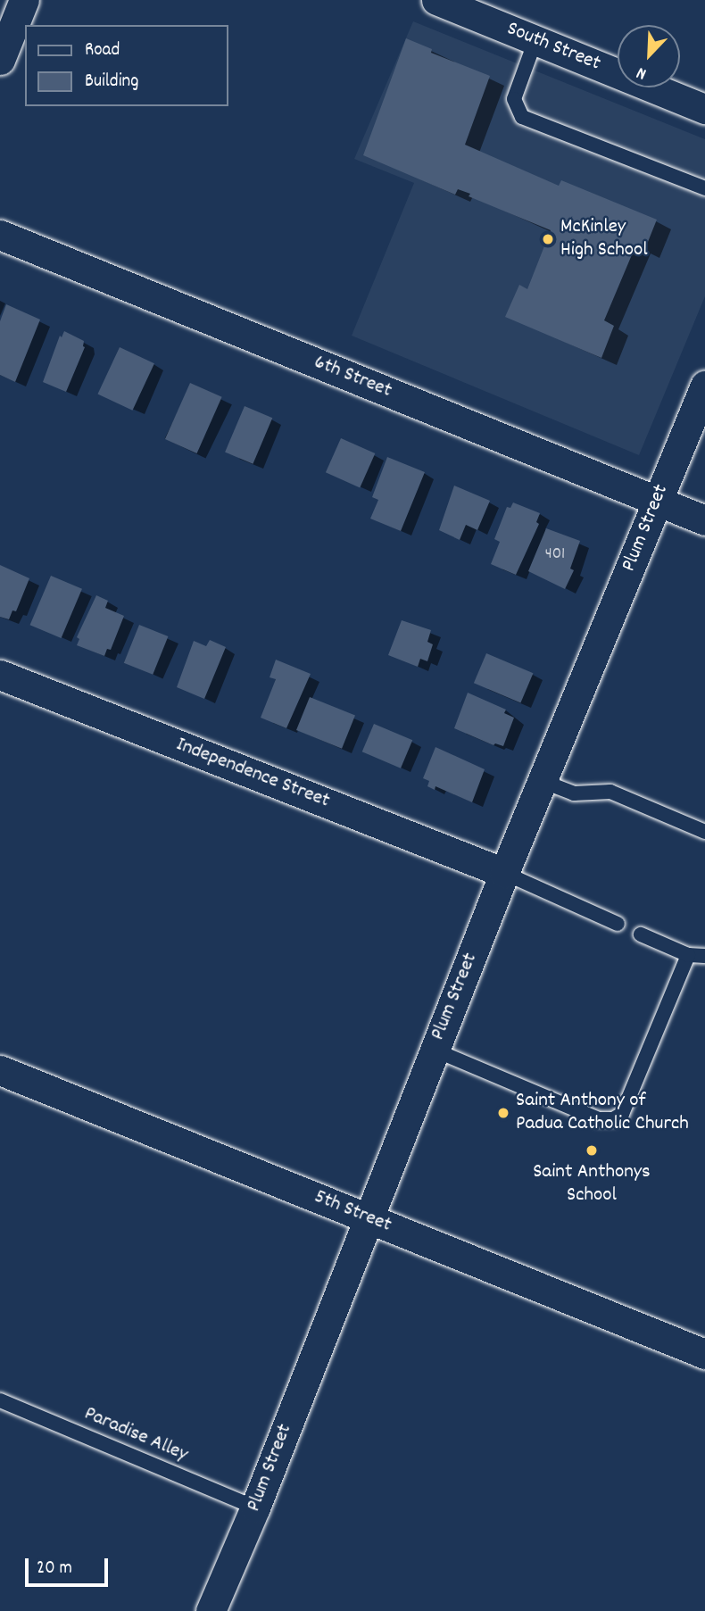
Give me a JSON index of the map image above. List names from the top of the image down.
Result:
{
  "streets": {
    "street": [
      "South Street",
      "6th Street",
      "Plum Street",
      "Independence Street",
      "5th Street"
    ],
    "lane": ["Paradise Alley"]
  },
  "crossings": [
    ["6th Street", "Plum Street"],
    ["Plum Street", "Independence Street"],
    ["Plum Street", "5th Street"],
    ["Plum Street", "Paradise Alley"]
  ],
  "places": ["McKinley High School", "Saint Anthony of Padua Catholic Church", "Saint Anthonys School"],
  "house_numbers": ["401"],
  "legend": ["Road", "Building"],
  "scale_bar": "20 m",
  "north": "bottom left"
}
